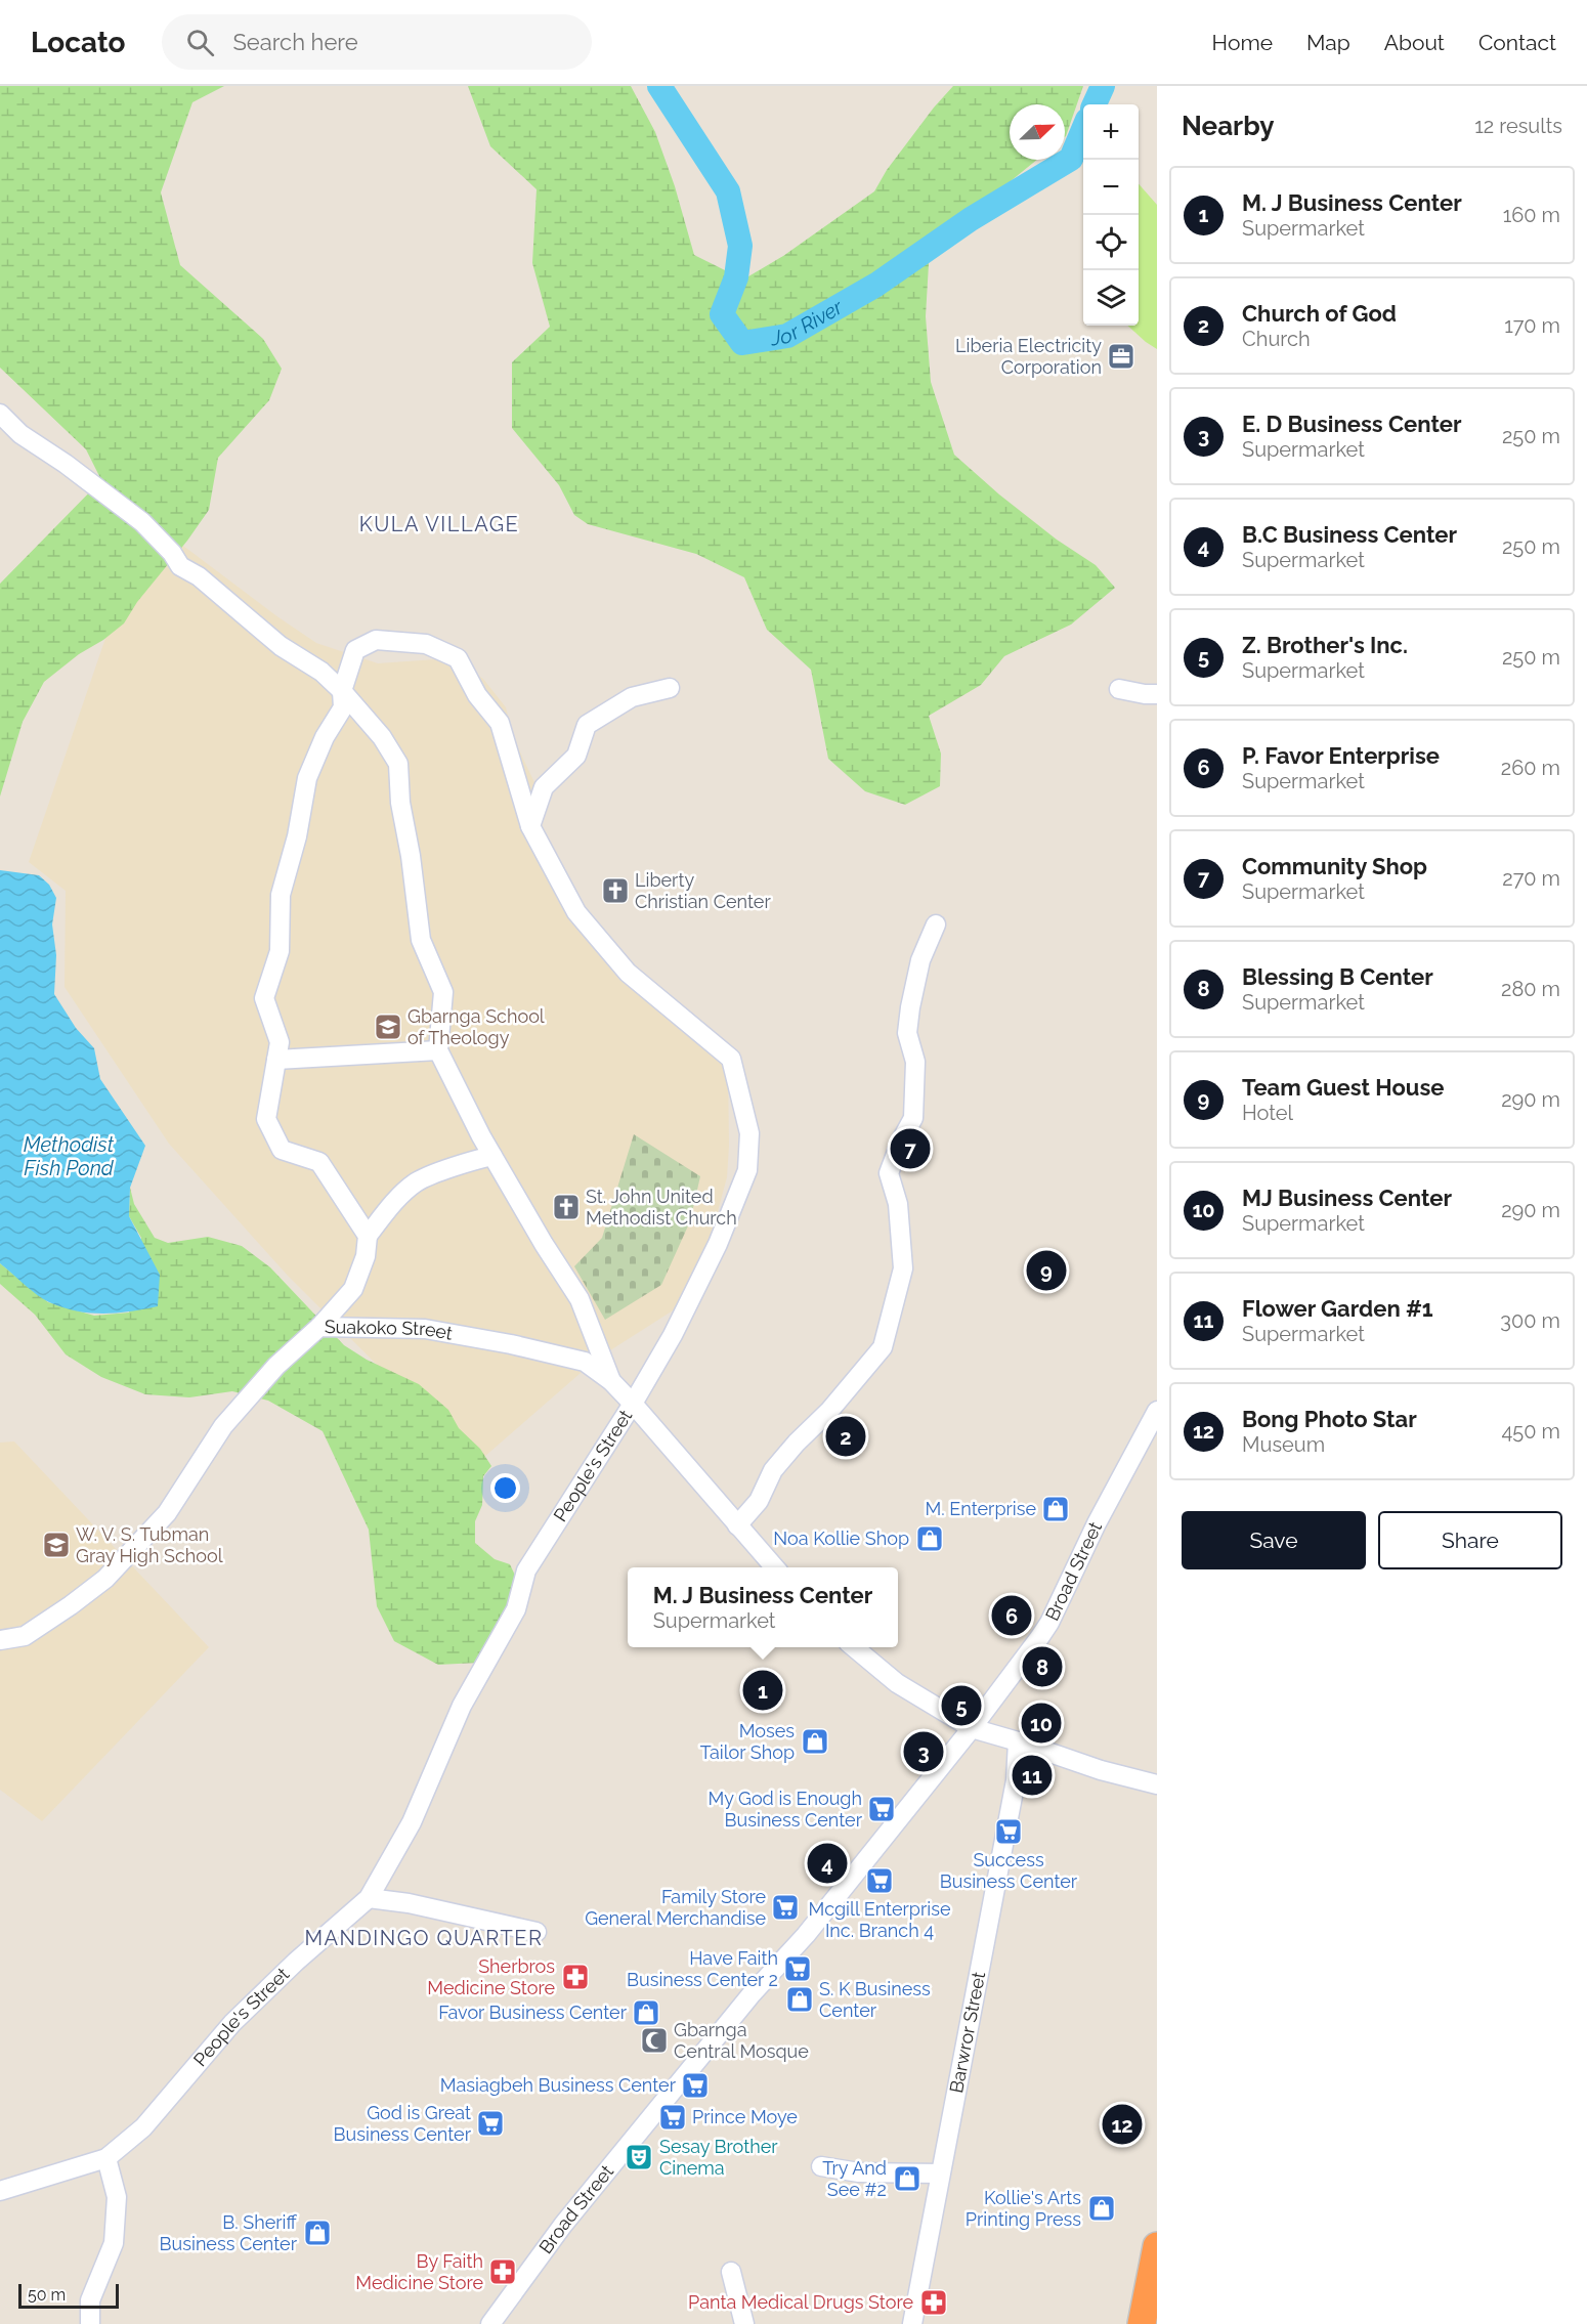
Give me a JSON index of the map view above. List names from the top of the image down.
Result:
{
  "streets": {
    "street": [
      "Suakoko Street",
      "People's Street",
      "Broad Street",
      "Barwror Street"
    ]
  },
  "crossings": [
    ["Suakoko Street", "People's Street"]
  ],
  "districts": ["KULA VILLAGE", "MANDINGO QUARTER"],
  "water": ["Jor River", "Methodist Fish Pond"],
  "places": {
    "office": ["Liberia Electricity Corporation"],
    "church": ["Liberty Christian Center", "St. John United Methodist Church"],
    "school or university": ["Gbarnga School of Theology", "W. V. S. Tubman Gray High School"],
    "shop": [
      "M. Enterprise",
      "Noa Kollie Shop",
      "Moses Tailor Shop",
      "S. K Business Center",
      "Favor Business Center",
      "Try And See #2",
      "Kollie's Arts Printing Press",
      "B. Sheriff Business Center"
    ],
    "supermarket": [
      "My God is Enough Business Center",
      "Success Business Center",
      "Mcgill Enterprise Inc. Branch 4",
      "Family Store General Merchandise",
      "Have Faith Business Center 2",
      "Masiagbeh Business Center",
      "Prince Moye",
      "God is Great Business Center"
    ],
    "pharmacy": ["Sherbros Medicine Store", "By Faith Medicine Store", "Panta Medical Drugs Store"],
    "mosque": ["Gbarnga Central Mosque"],
    "theatre": ["Sesay Brother Cinema"]
  },
  "scale_bar": "50 m",
  "north": "top right",
  "page": {
    "header": "Locato",
    "search": "Search here",
    "nav": [
      "Home",
      "Map",
      "About",
      "Contact"
    ],
    "heading": ["Nearby", "12 results"],
    "map_buttons": ["+", "−"],
    "list": [
      {
        "mark": "1",
        "name": "M. J Business Center",
        "note": "Supermarket",
        "value": "160 m"
      },
      {
        "mark": "2",
        "name": "Church of God",
        "note": "Church",
        "value": "170 m"
      },
      {
        "mark": "3",
        "name": "E. D Business Center",
        "note": "Supermarket",
        "value": "250 m"
      },
      {
        "mark": "4",
        "name": "B.C Business Center",
        "note": "Supermarket",
        "value": "250 m"
      },
      {
        "mark": "5",
        "name": "Z. Brother's Inc.",
        "note": "Supermarket",
        "value": "250 m"
      },
      {
        "mark": "6",
        "name": "P. Favor Enterprise",
        "note": "Supermarket",
        "value": "260 m"
      },
      {
        "mark": "7",
        "name": "Community Shop",
        "note": "Supermarket",
        "value": "270 m"
      },
      {
        "mark": "8",
        "name": "Blessing B Center",
        "note": "Supermarket",
        "value": "280 m"
      },
      {
        "mark": "9",
        "name": "Team Guest House",
        "note": "Hotel",
        "value": "290 m"
      },
      {
        "mark": "10",
        "name": "MJ Business Center",
        "note": "Supermarket",
        "value": "290 m"
      },
      {
        "mark": "11",
        "name": "Flower Garden #1",
        "note": "Supermarket",
        "value": "300 m"
      },
      {
        "mark": "12",
        "name": "Bong Photo Star",
        "note": "Museum",
        "value": "450 m"
      }
    ],
    "pins": [
      "7",
      "9",
      "2",
      "6",
      "8",
      "1",
      "5",
      "10",
      "3",
      "11",
      "4",
      "12"
    ],
    "buttons": ["Save", "Share"],
    "popup": ["M. J Business Center", "Supermarket"],
    "scale": "50 m"
  }
}
